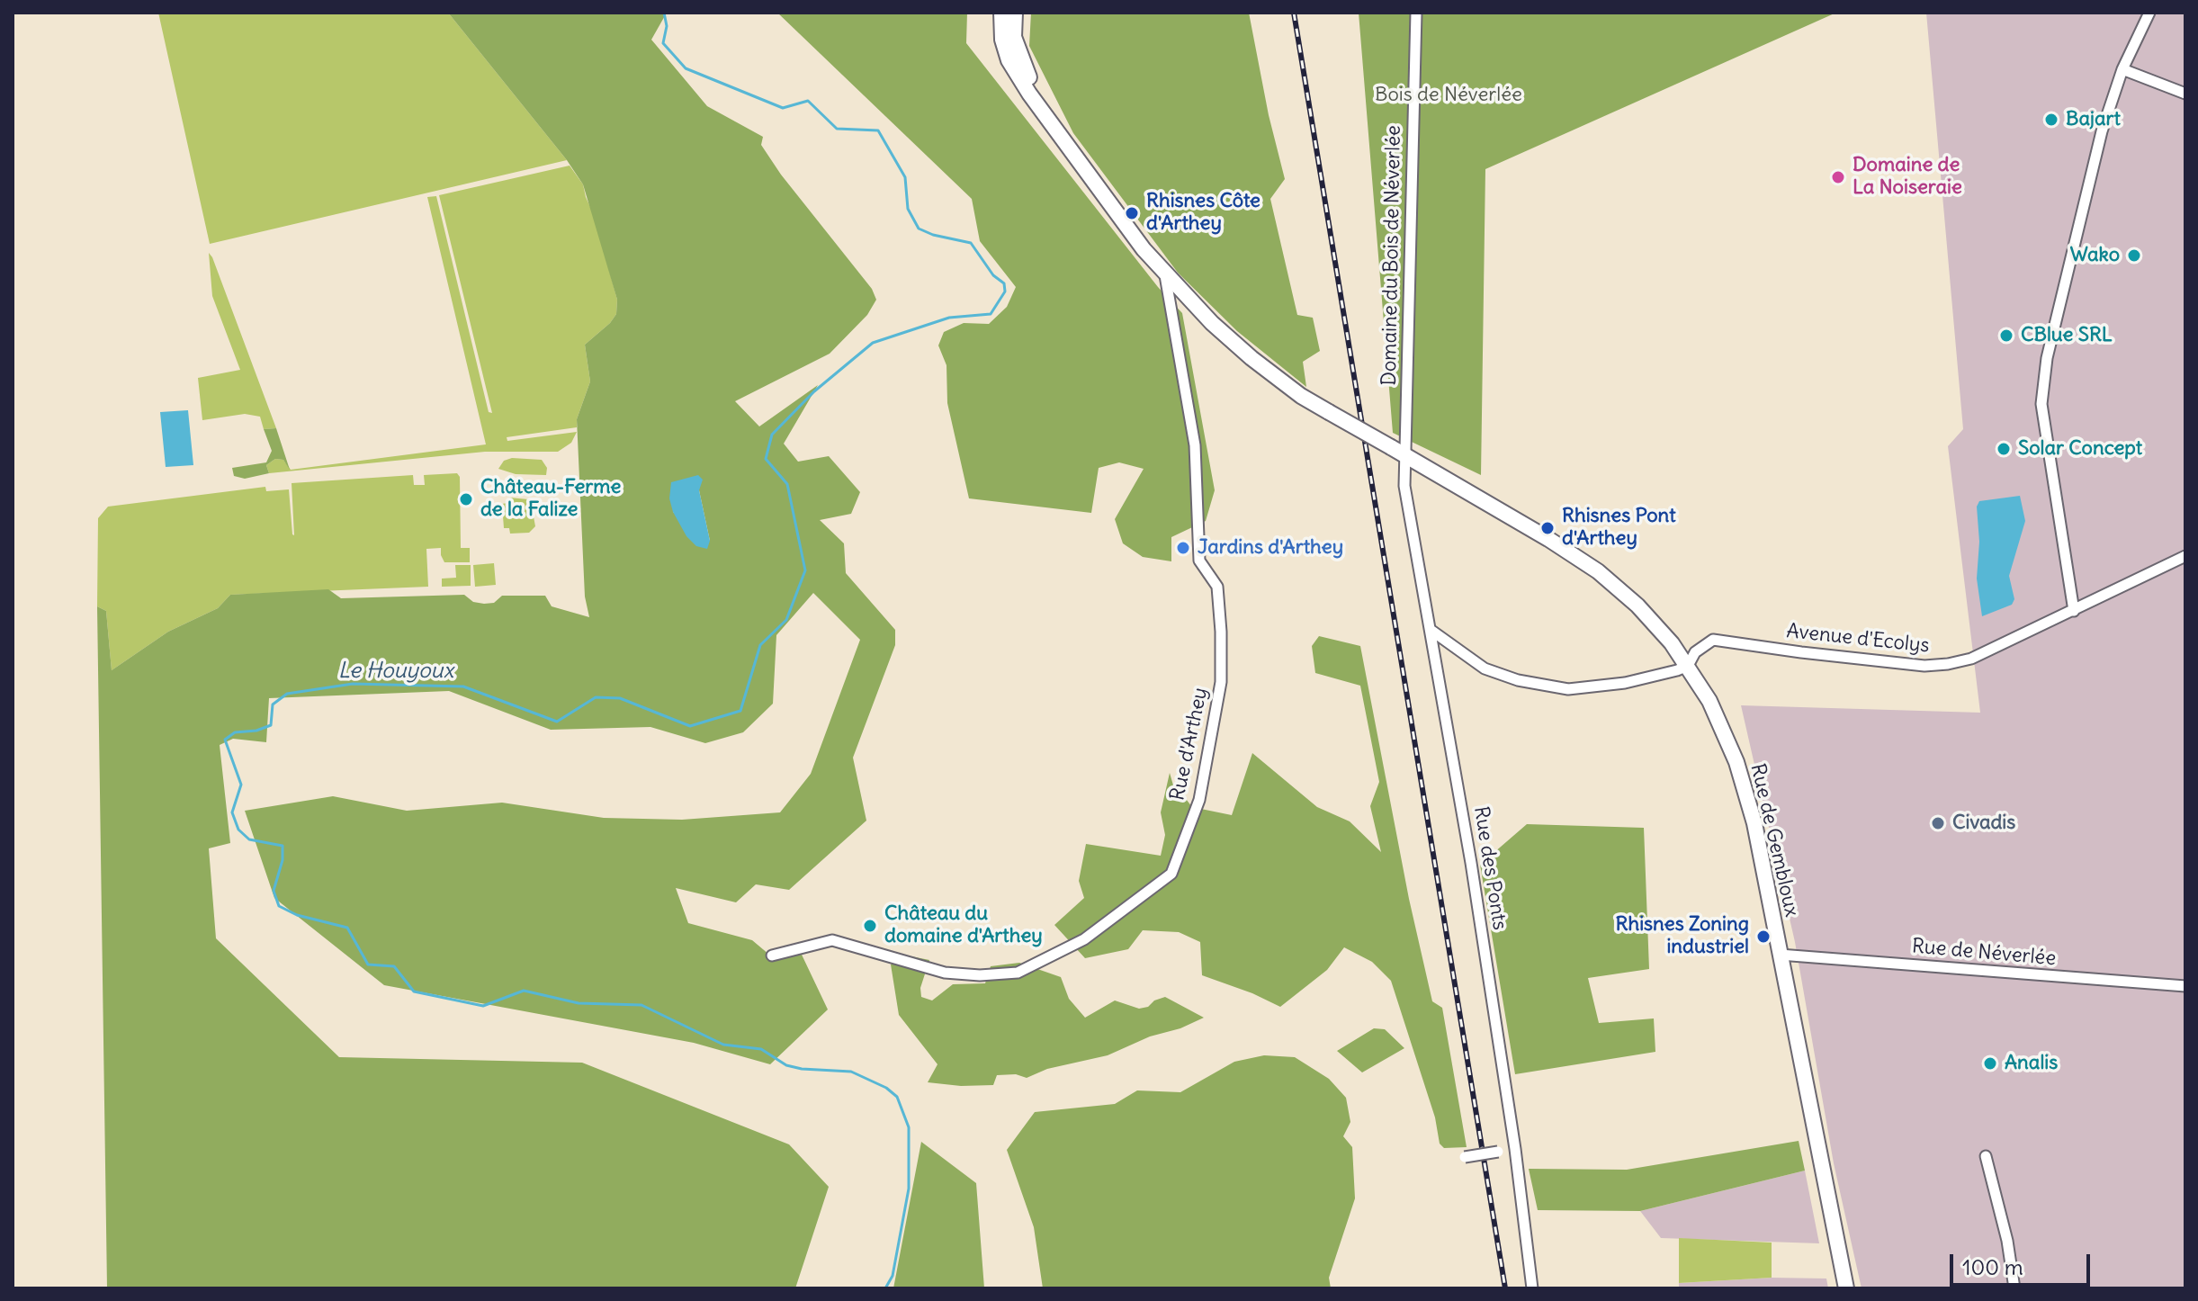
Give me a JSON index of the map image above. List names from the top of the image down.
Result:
{
  "streets": {
    "main road": ["Rue de Gembloux"],
    "street": [
      "Domaine du Bois de Néverlée",
      "Avenue d'Ecolys",
      "Rue d'Arthey",
      "Rue des Ponts",
      "Rue de Néverlée"
    ]
  },
  "crossings": [
    ["Domaine du Bois de Néverlée", "Rue de Gembloux"],
    ["Domaine du Bois de Néverlée", "Rue des Ponts"],
    ["Avenue d'Ecolys", "Rue de Gembloux"],
    ["Rue d'Arthey", "Rue de Gembloux"],
    ["Rue de Gembloux", "Rue des Ponts"],
    ["Rue de Gembloux", "Rue de Néverlée"]
  ],
  "water": ["Le Houyoux"],
  "parks": ["Bois de Néverlée"],
  "places": [
    "Bajart",
    "Domaine de La Noiseraie",
    "Rhisnes Côte d'Arthey",
    "Wako",
    "CBlue SRL",
    "Solar Concept",
    "Château-Ferme de la Falize",
    "Rhisnes Pont d'Arthey",
    "Jardins d'Arthey",
    "Civadis",
    "Château du domaine d'Arthey",
    "Rhisnes Zoning industriel",
    "Analis"
  ],
  "scale_bar": "100 m"
}
